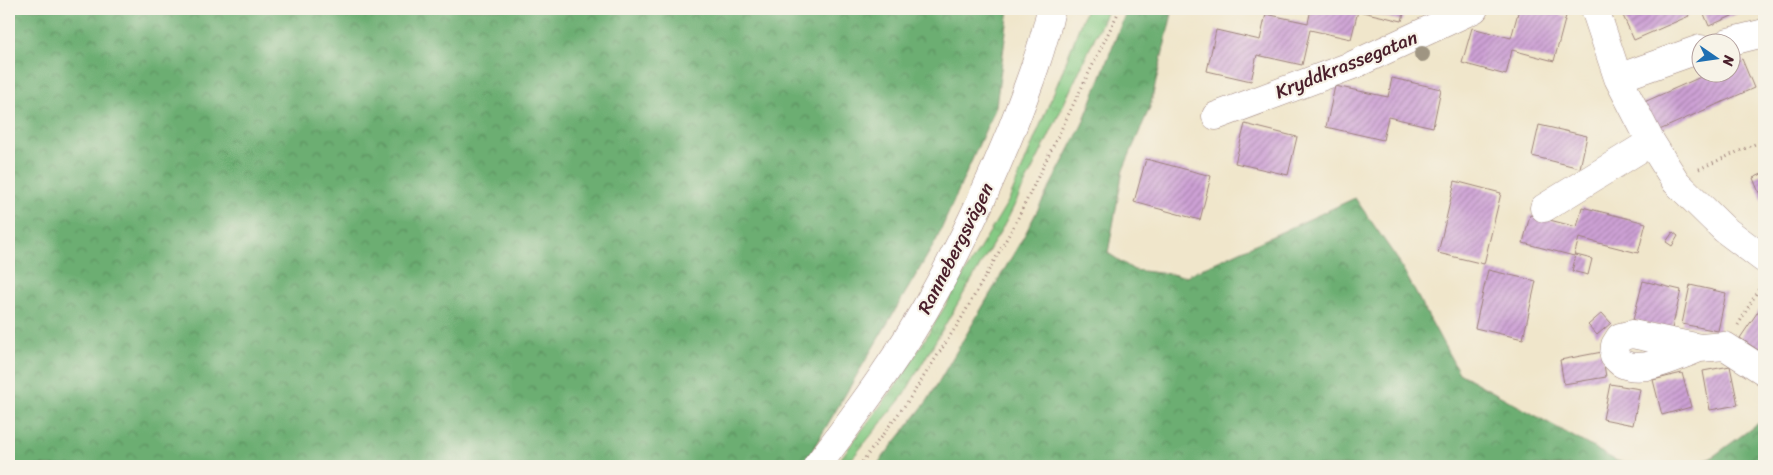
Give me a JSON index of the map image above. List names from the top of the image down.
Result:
{
  "streets": {
    "street": ["Kryddkrassegatan", "Rannebergsvägen"]
  },
  "north": "right"
}
